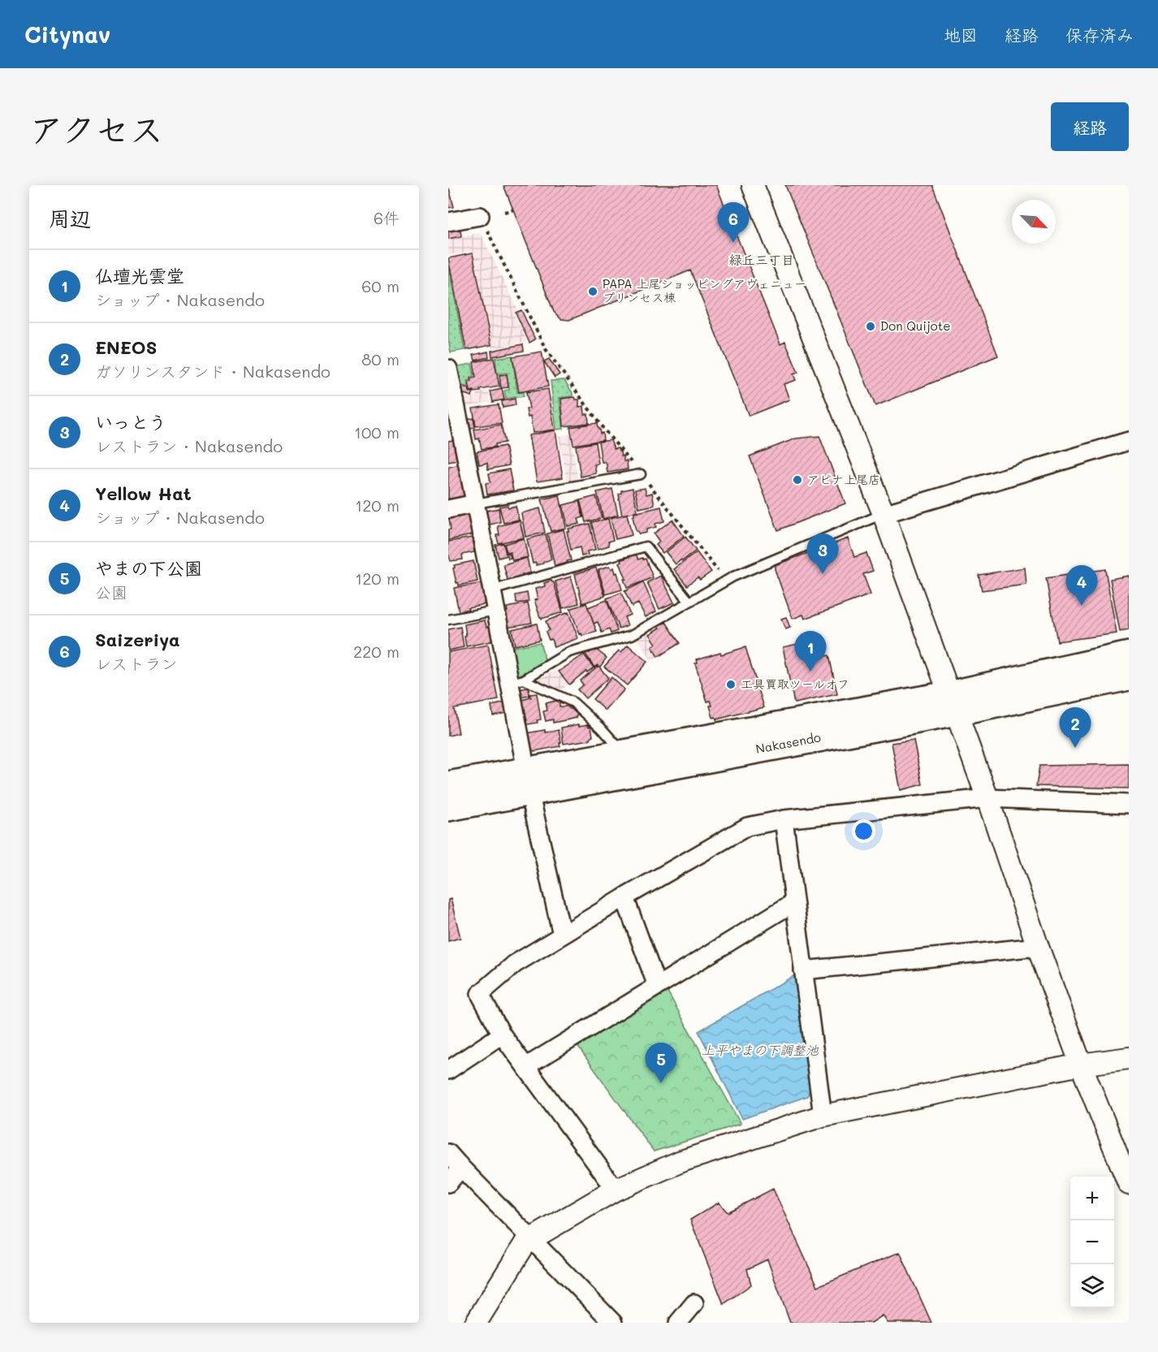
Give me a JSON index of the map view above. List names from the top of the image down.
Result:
{
  "streets": {
    "highway": ["Nakasendo"]
  },
  "districts": ["緑丘三丁目"],
  "water": ["上平やまの下調整池"],
  "places": [
    "PAPA 上尾ショッピングアヴェニュー プリンセス棟",
    "Don Quijote",
    "アピナ上尾店",
    "工具買取ツールオフ"
  ],
  "north": "bottom right",
  "page": {
    "header": "Citynav",
    "nav": ["地図", "経路", "保存済み"],
    "title": "アクセス",
    "buttons": "経路",
    "heading": ["周辺", "6件"],
    "pins": [
      "6",
      "3",
      "4",
      "1",
      "2",
      "5"
    ],
    "list": [
      {
        "mark": "1",
        "name": "仏壇光雲堂",
        "note": "ショップ · Nakasendo",
        "value": "60 m"
      },
      {
        "mark": "2",
        "name": "ENEOS",
        "note": "ガソリンスタンド · Nakasendo",
        "value": "80 m"
      },
      {
        "mark": "3",
        "name": "いっとう",
        "note": "レストラン · Nakasendo",
        "value": "100 m"
      },
      {
        "mark": "4",
        "name": "Yellow Hat",
        "note": "ショップ · Nakasendo",
        "value": "120 m"
      },
      {
        "mark": "5",
        "name": "やまの下公園",
        "note": "公園",
        "value": "120 m"
      },
      {
        "mark": "6",
        "name": "Saizeriya",
        "note": "レストラン",
        "value": "220 m"
      }
    ],
    "map_buttons": ["+", "−"]
  }
}
